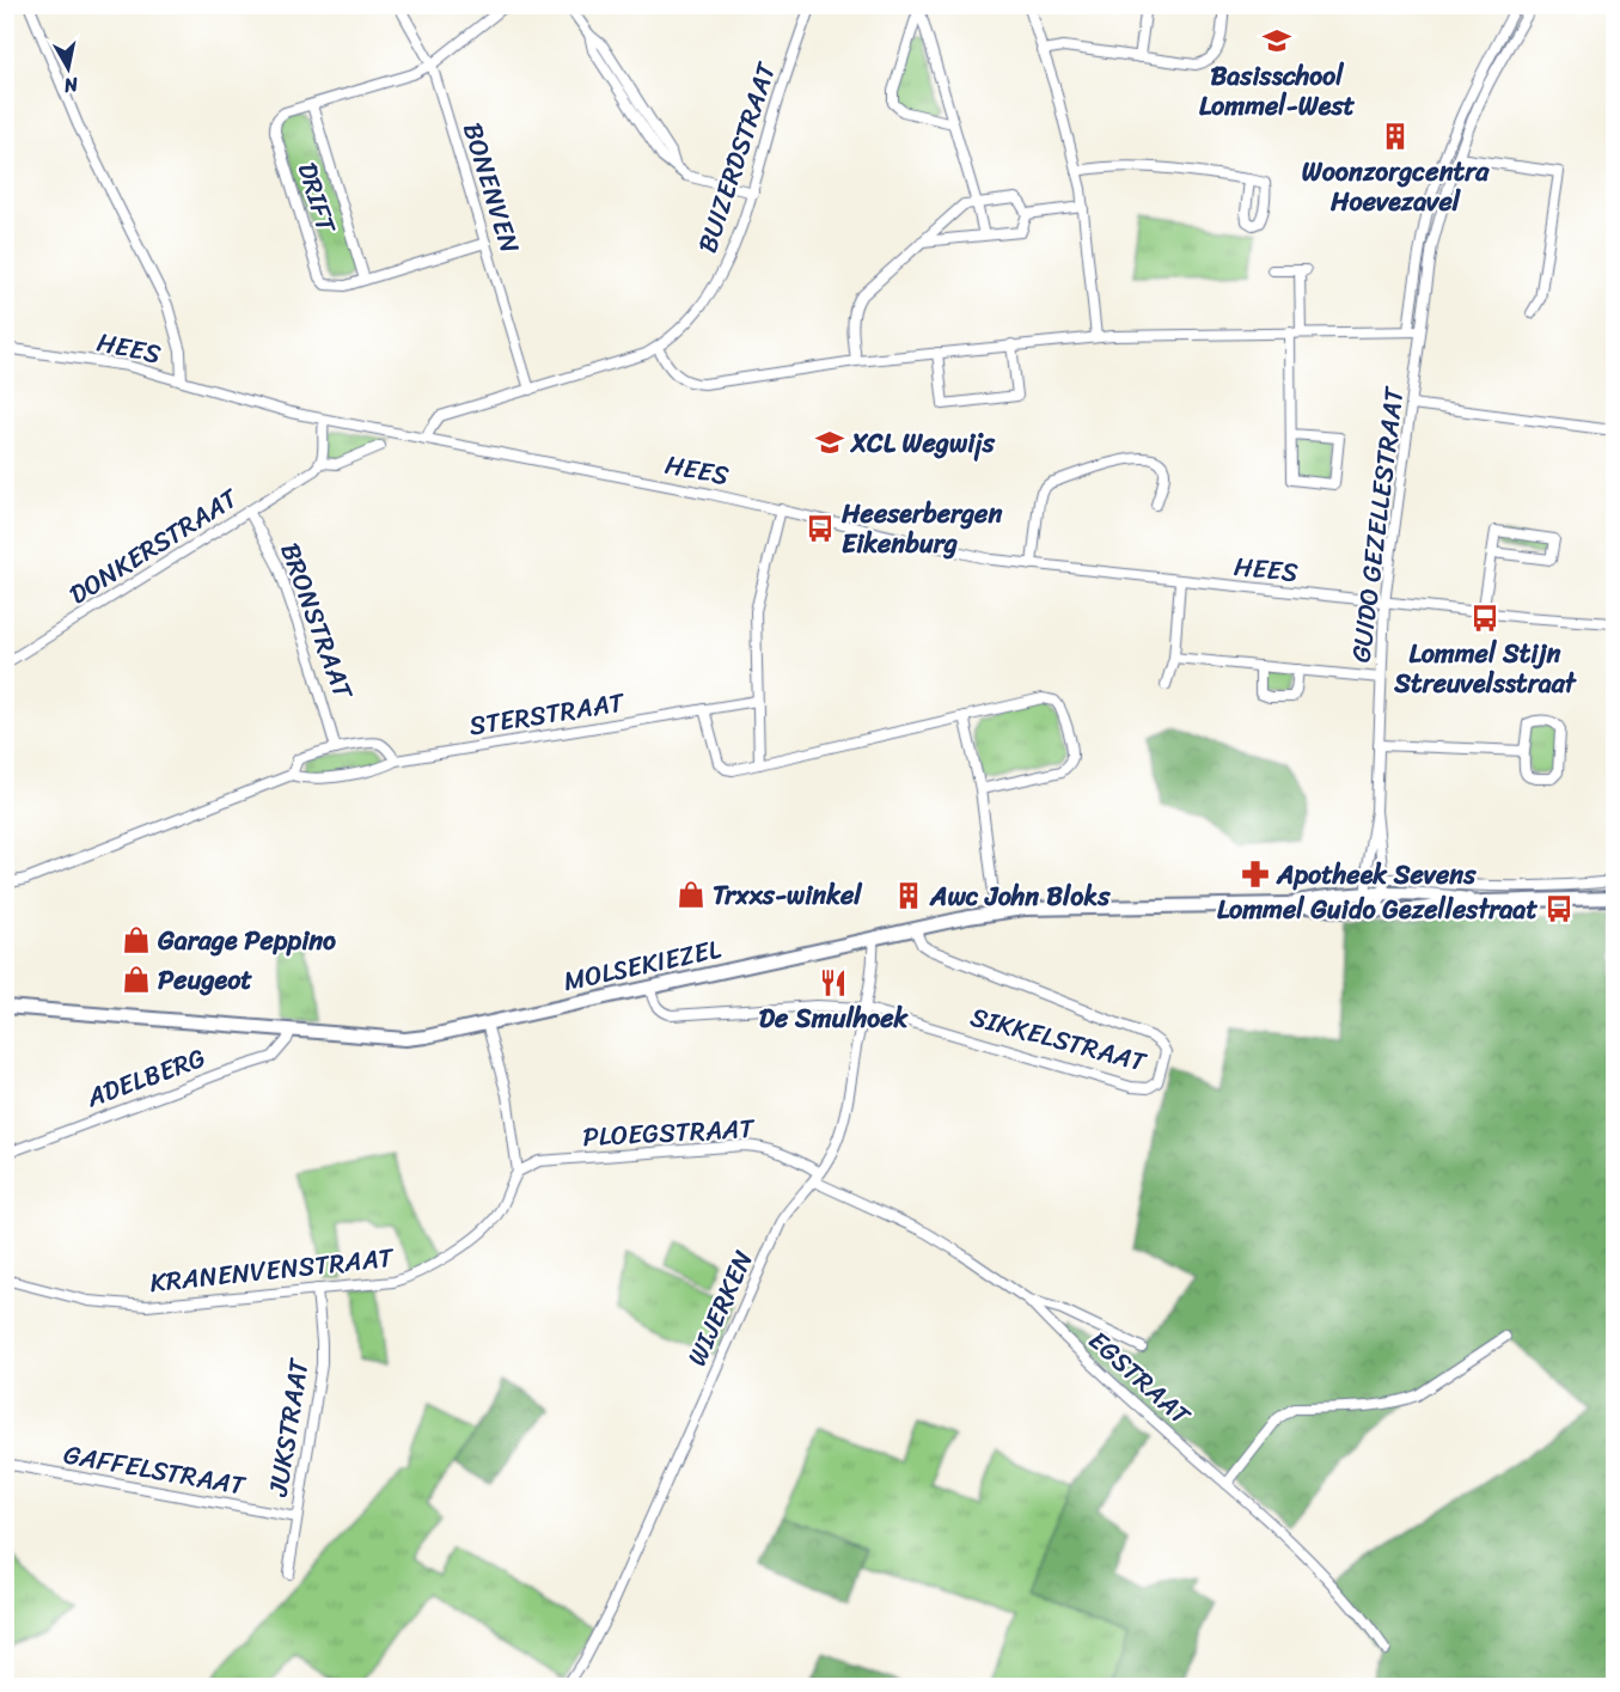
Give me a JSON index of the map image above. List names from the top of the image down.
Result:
{
  "streets": {
    "main road": ["MOLSEKIEZEL"],
    "street": [
      "BUIZERDSTRAAT",
      "BONENVEN",
      "DRIFT",
      "HEES",
      "GUIDO GEZELLESTRAAT",
      "DONKERSTRAAT",
      "BRONSTRAAT",
      "STERSTRAAT",
      "SIKKELSTRAAT",
      "ADELBERG",
      "PLOEGSTRAAT",
      "KRANENVENSTRAAT",
      "WIJERKEN",
      "EGSTRAAT",
      "JUKSTRAAT",
      "GAFFELSTRAAT"
    ]
  },
  "crossings": [
    ["BUIZERDSTRAAT", "BONENVEN"],
    ["BUIZERDSTRAAT", "HEES"],
    ["BONENVEN", "DRIFT"],
    ["HEES", "GUIDO GEZELLESTRAAT"],
    ["GUIDO GEZELLESTRAAT", "MOLSEKIEZEL"],
    ["DONKERSTRAAT", "BRONSTRAAT"],
    ["BRONSTRAAT", "STERSTRAAT"],
    ["MOLSEKIEZEL", "SIKKELSTRAAT"],
    ["MOLSEKIEZEL", "ADELBERG"],
    ["MOLSEKIEZEL", "WIJERKEN"],
    ["SIKKELSTRAAT", "WIJERKEN"],
    ["PLOEGSTRAAT", "KRANENVENSTRAAT"],
    ["PLOEGSTRAAT", "WIJERKEN"],
    ["PLOEGSTRAAT", "EGSTRAAT"],
    ["KRANENVENSTRAAT", "JUKSTRAAT"],
    ["WIJERKEN", "EGSTRAAT"],
    ["JUKSTRAAT", "GAFFELSTRAAT"]
  ],
  "places": {
    "school or university": ["Basisschool Lommel-West", "XCL Wegwijs"],
    "building": ["Woonzorgcentra Hoevezavel", "Awc John Bloks"],
    "bus stop": ["Heeserbergen Eikenburg", "Lommel Stijn Streuvelsstraat", "Lommel Guido Gezellestraat"],
    "pharmacy": ["Apotheek Sevens"],
    "shop": ["Trxxs-winkel", "Garage Peppino", "Peugeot"],
    "restaurant": ["De Smulhoek"]
  },
  "north": "bottom"
}
